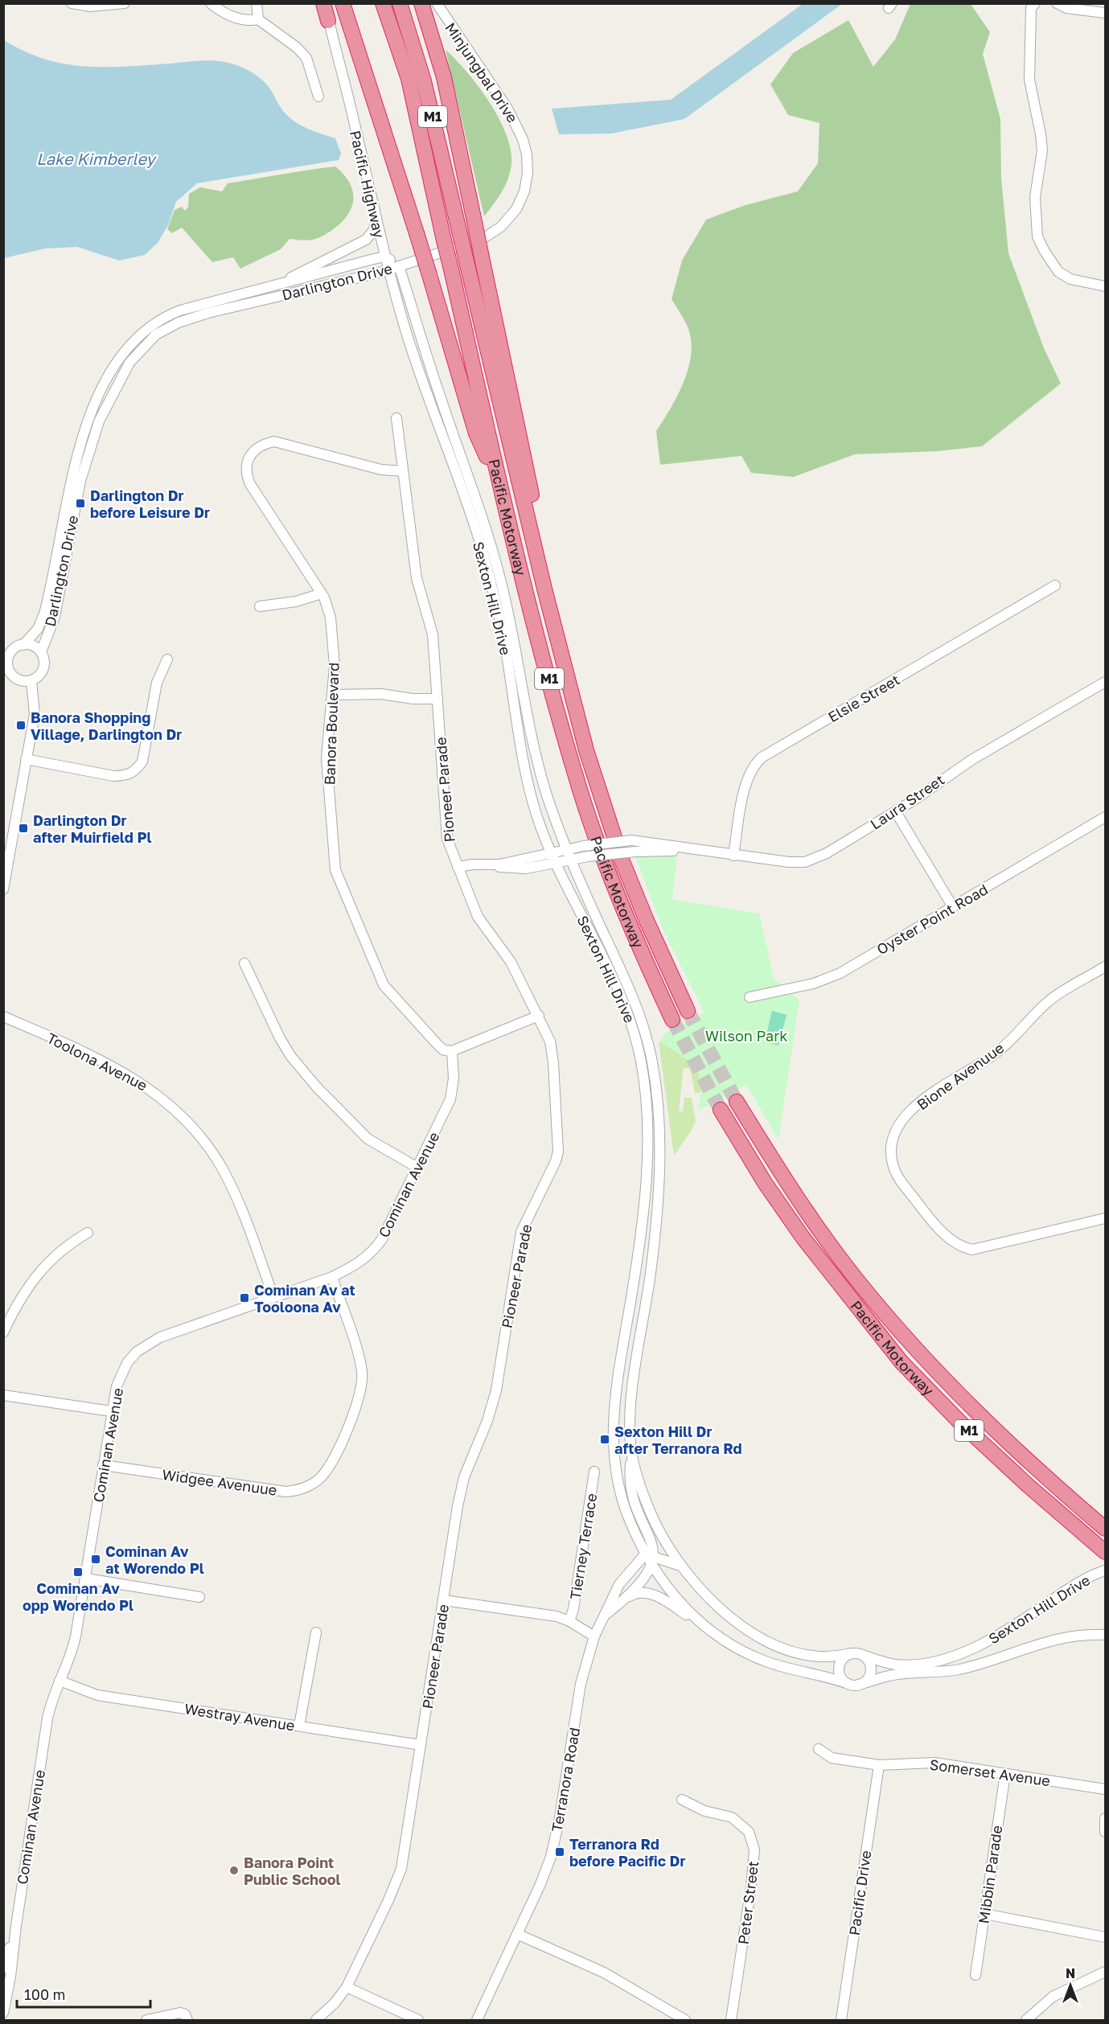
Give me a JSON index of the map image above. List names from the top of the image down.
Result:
{
  "streets": {
    "highway": ["M1", "Pacific Motorway"],
    "street": [
      "Minjungbal Drive",
      "Pacific Highway",
      "Darlington Drive",
      "Sexton Hill Drive",
      "Elsie Street",
      "Banora Boulevard",
      "Pioneer Parade",
      "Laura Street",
      "Oyster Point Road",
      "Toolona Avenue",
      "Bione Avenuue",
      "Cominan Avenue",
      "Widgee Avenuue",
      "Tierney Terrace",
      "Westray Avenue",
      "Somerset Avenue",
      "Terranora Road",
      "Mibbin Parade",
      "Pacific Drive",
      "Peter Street"
    ]
  },
  "crossings": [
    ["Minjungbal Drive", "Darlington Drive"],
    ["Minjungbal Drive", "Sexton Hill Drive"],
    ["Pacific Highway", "Darlington Drive"],
    ["Pacific Highway", "Sexton Hill Drive"],
    ["Darlington Drive", "Sexton Hill Drive"],
    ["Sexton Hill Drive", "Laura Street"],
    ["Sexton Hill Drive", "Terranora Road"],
    ["Elsie Street", "Laura Street"],
    ["Banora Boulevard", "Pioneer Parade"],
    ["Banora Boulevard", "Cominan Avenue"],
    ["Pioneer Parade", "Westray Avenue"],
    ["Toolona Avenue", "Cominan Avenue"],
    ["Cominan Avenue", "Widgee Avenuue"],
    ["Cominan Avenue", "Westray Avenue"],
    ["Somerset Avenue", "Mibbin Parade"],
    ["Somerset Avenue", "Pacific Drive"]
  ],
  "water": ["Lake Kimberley"],
  "parks": ["Wilson Park"],
  "places": {
    "transit": [
      "Darlington Dr before Leisure Dr",
      "Banora Shopping Village, Darlington Dr",
      "Darlington Dr after Muirfield Pl",
      "Cominan Av at Tooloona Av",
      "Sexton Hill Dr after Terranora Rd",
      "Cominan Av at Worendo Pl",
      "Cominan Av opp Worendo Pl",
      "Terranora Rd before Pacific Dr"
    ],
    "other": ["Banora Point Public School"]
  },
  "scale_bar": "100 m",
  "north": "top"
}
